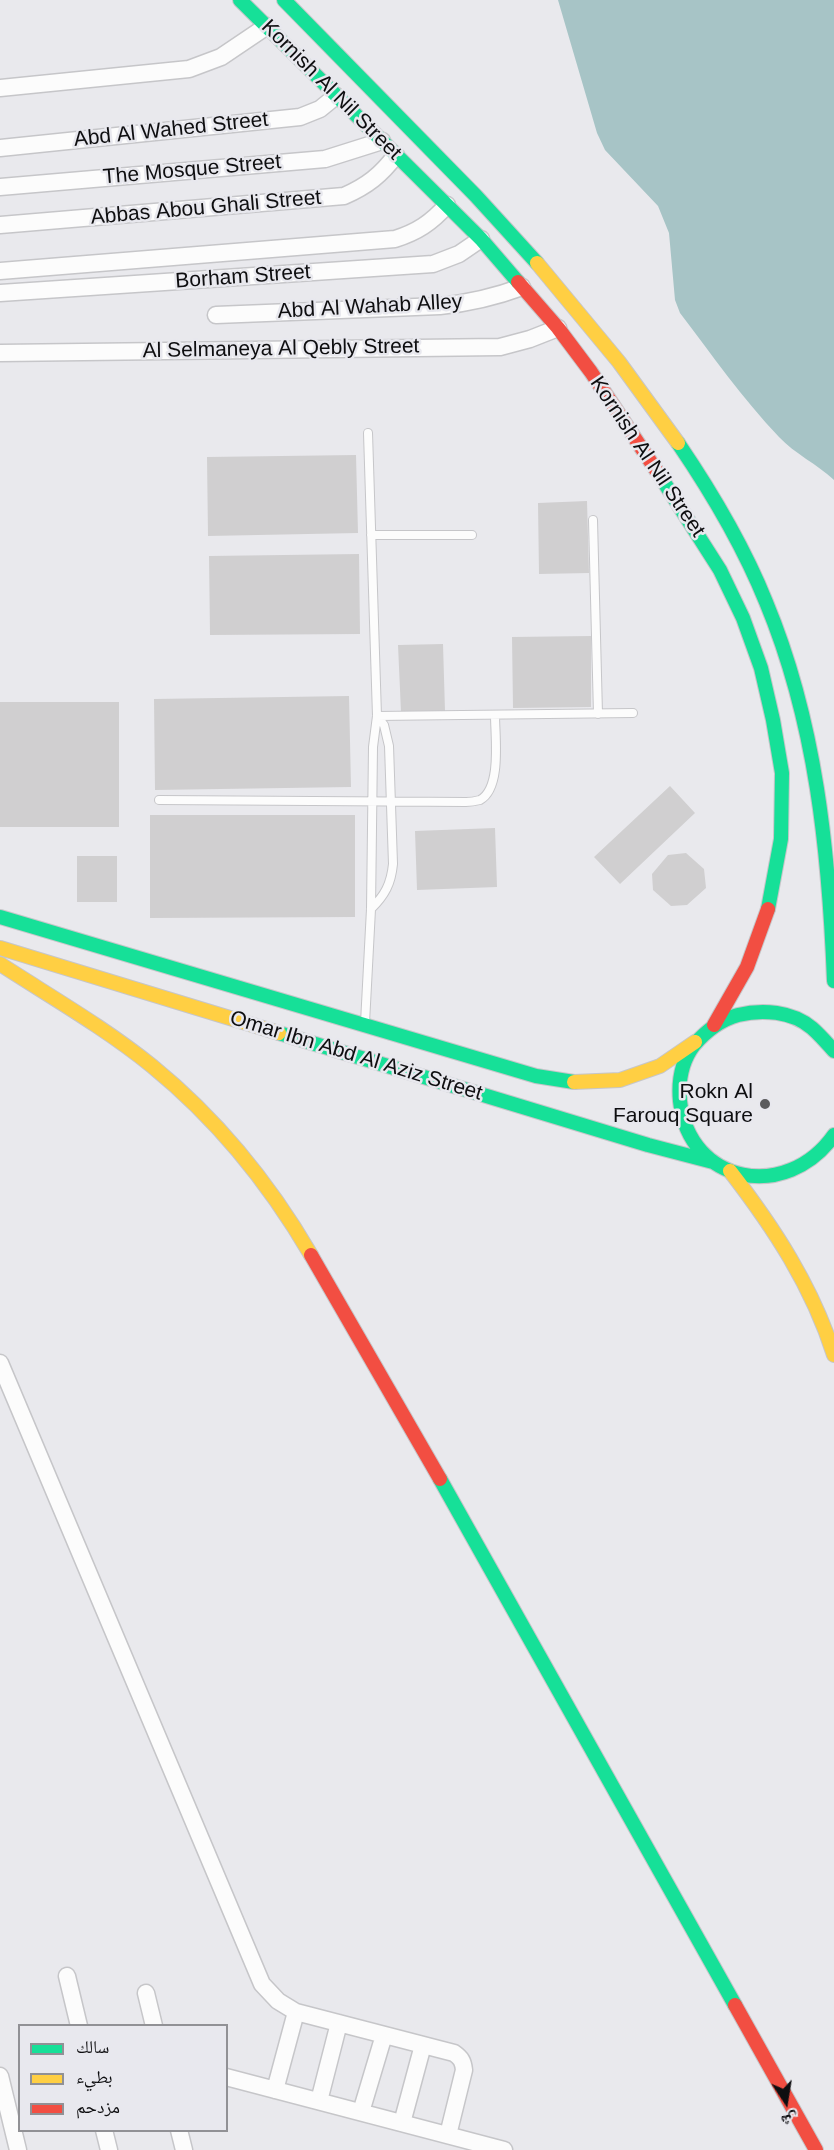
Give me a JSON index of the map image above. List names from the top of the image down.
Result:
{
  "streets": {
    "main road": ["Kornish Al Nil Street", "Omar Ibn Abd Al Aziz Street"],
    "street": [
      "Abd Al Wahed Street",
      "The Mosque Street",
      "Abbas Abou Ghali Street",
      "Borham Street",
      "Abd Al Wahab Alley",
      "Al Selmaneya Al Qebly Street"
    ]
  },
  "crossings": [
    ["Kornish Al Nil Street", "Abd Al Wahed Street"],
    ["Kornish Al Nil Street", "The Mosque Street"],
    ["Kornish Al Nil Street", "Abbas Abou Ghali Street"],
    ["Kornish Al Nil Street", "Borham Street"],
    ["Kornish Al Nil Street", "Abd Al Wahab Alley"],
    ["Kornish Al Nil Street", "Al Selmaneya Al Qebly Street"]
  ],
  "places": ["Rokn Al Farouq Square"],
  "legend": ["سالك", "بطيء", "مزدحم"],
  "north": "bottom"
}
